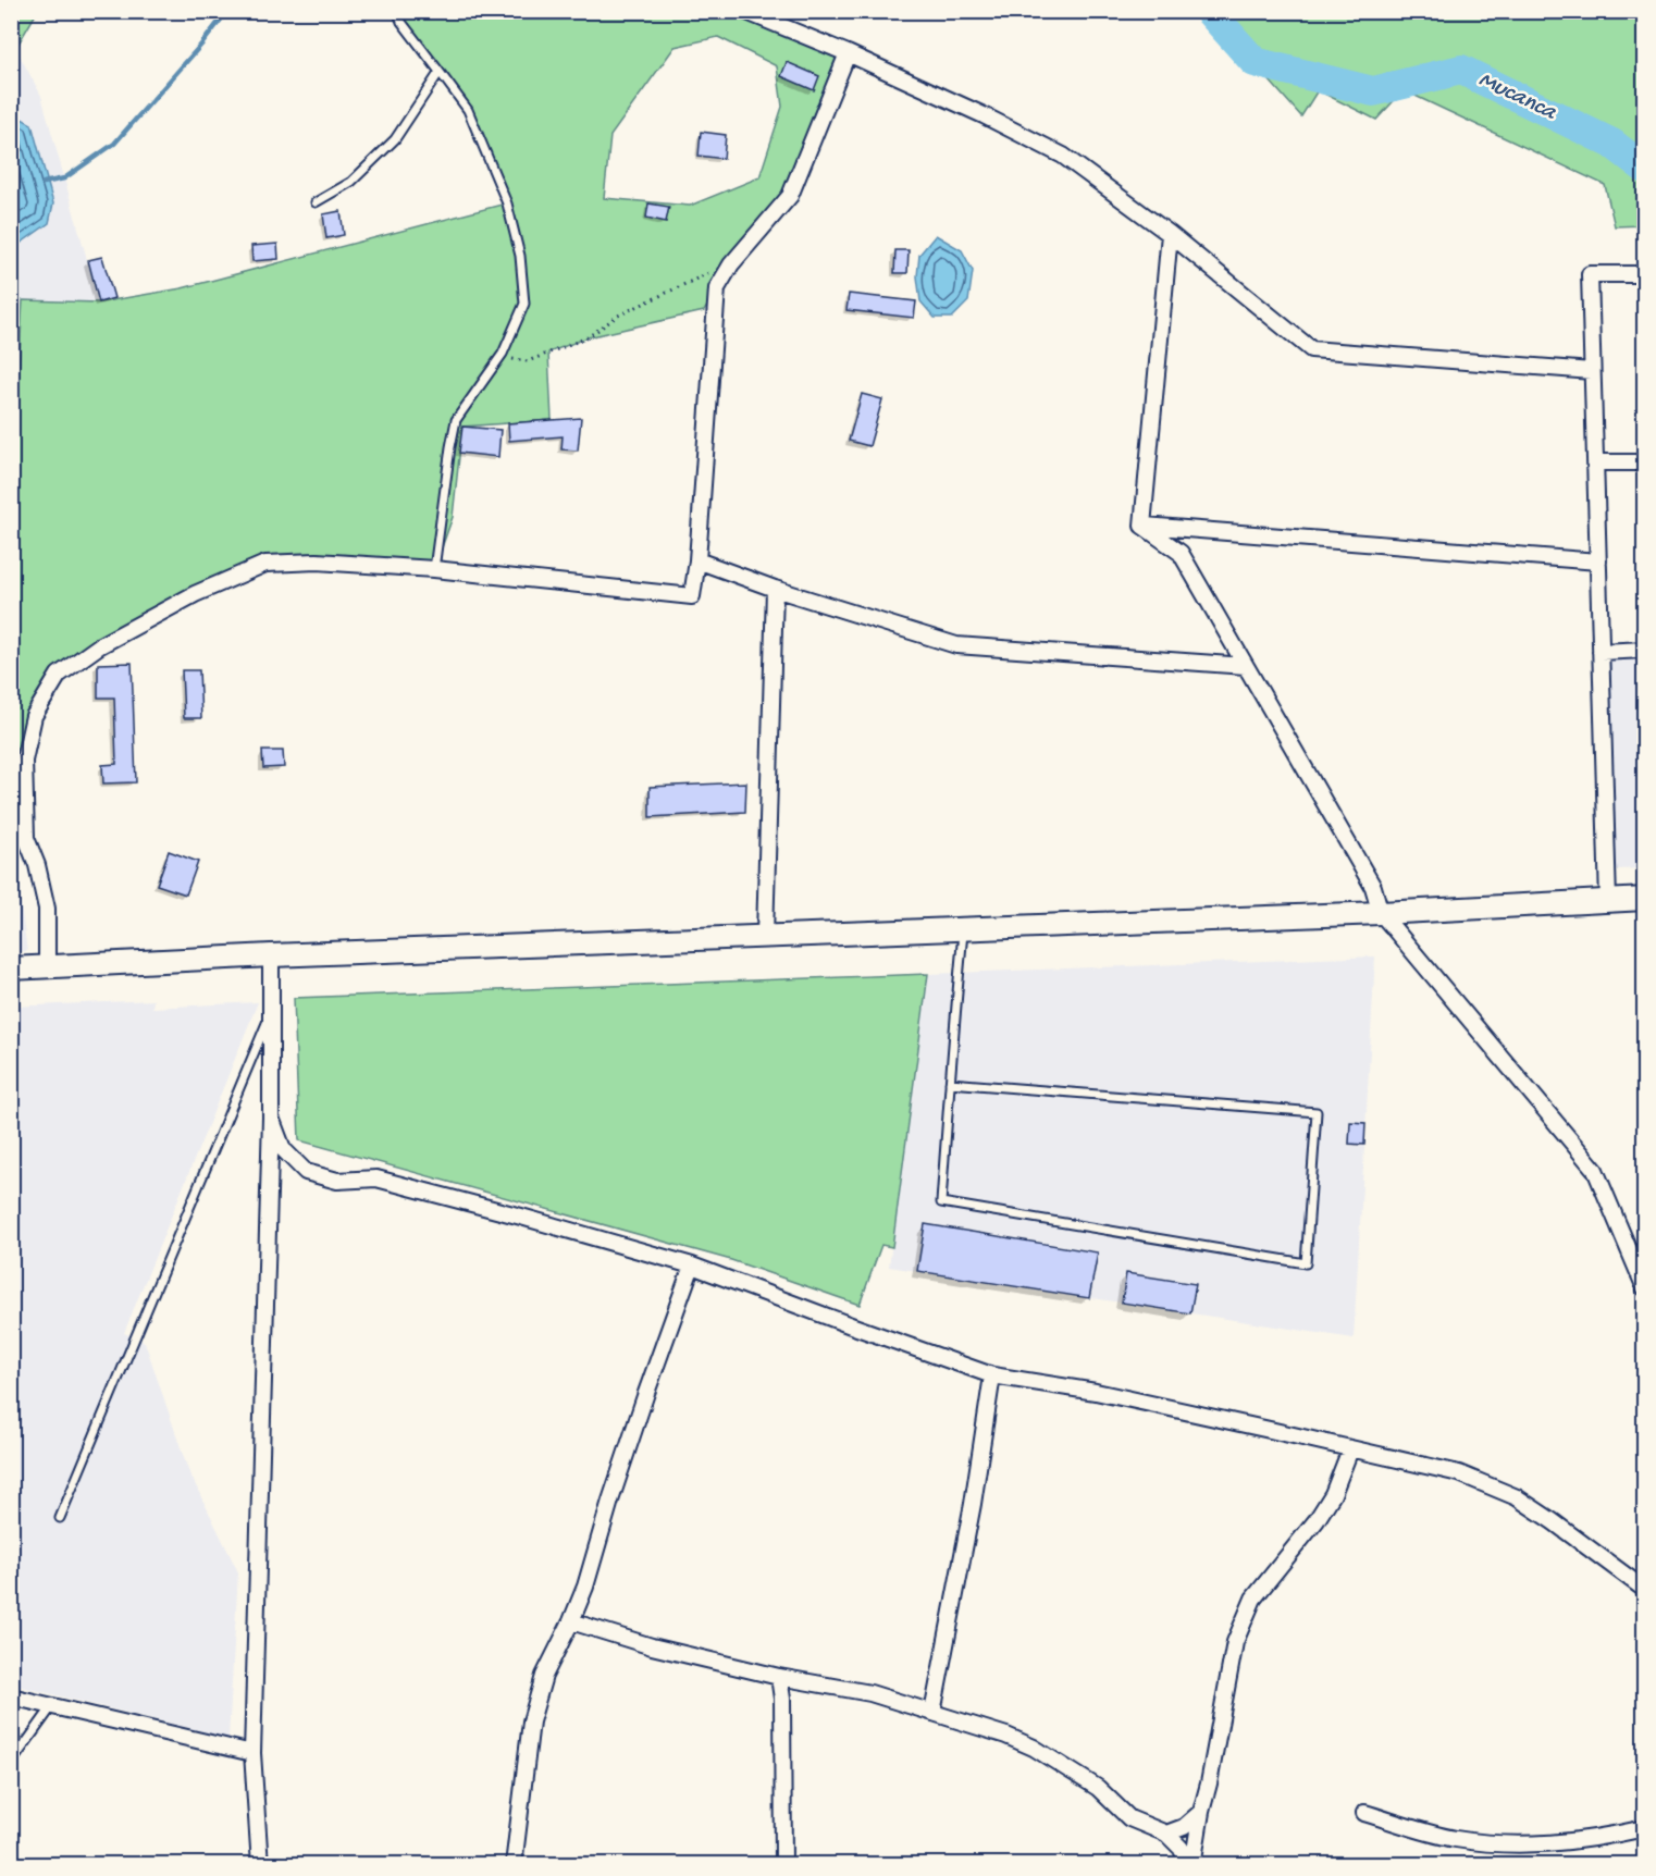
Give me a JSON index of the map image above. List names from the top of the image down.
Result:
{
  "water": ["Mucanca"]
}
